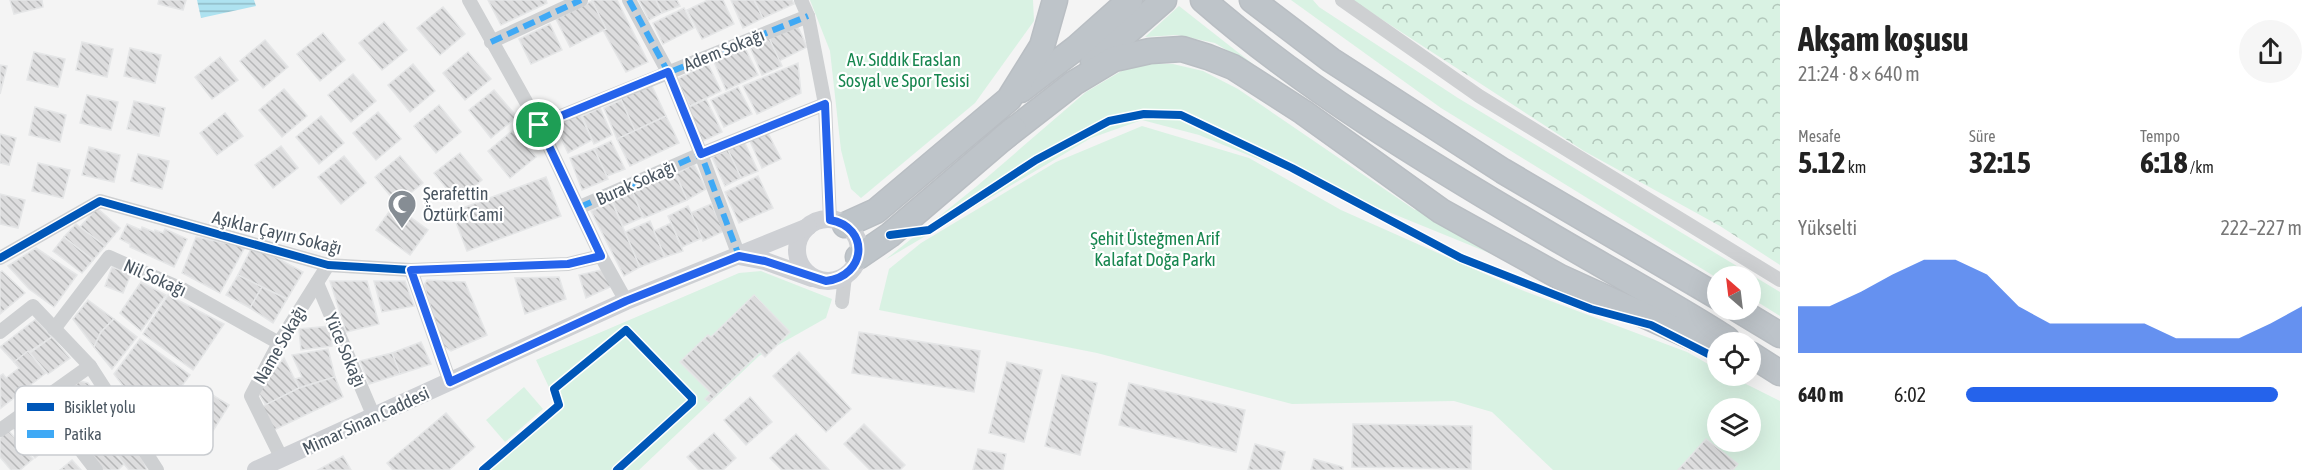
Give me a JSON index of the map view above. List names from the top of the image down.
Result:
{
  "streets": {
    "main road": ["Mimar Sinan Caddesi"],
    "street": [
      "Adem Sokağı",
      "Burak Sokağı",
      "Aşıklar Çayırı Sokağı",
      "Nil Sokağı",
      "Name Sokağı",
      "Yüce Sokağı"
    ]
  },
  "crossings": [
    ["Aşıklar Çayırı Sokağı", "Name Sokağı"],
    ["Nil Sokağı", "Name Sokağı"],
    ["Name Sokağı", "Yüce Sokağı"],
    ["Name Sokağı", "Mimar Sinan Caddesi"],
    ["Yüce Sokağı", "Mimar Sinan Caddesi"]
  ],
  "parks": ["Av. Sıddık Eraslan Sosyal ve Spor Tesisi", "Şehit Üsteğmen Arif Kalafat Doğa Parkı"],
  "places": {
    "mosque": ["Şerafettin Öztürk Cami"]
  },
  "legend": ["Bisiklet yolu", "Patika"],
  "north": "top left",
  "page": {
    "heading": ["Akşam koşusu", "21:24 · 8 × 640 m"],
    "stats": [
      ["Mesafe", "5.12 km"],
      ["Süre", "32:15"],
      ["Tempo", "6:18 /km"]
    ],
    "chart": ["Yükselti", "222–227 m"],
    "list": [
      {
        "name": "640 m",
        "note": "6:02"
      }
    ]
  }
}
